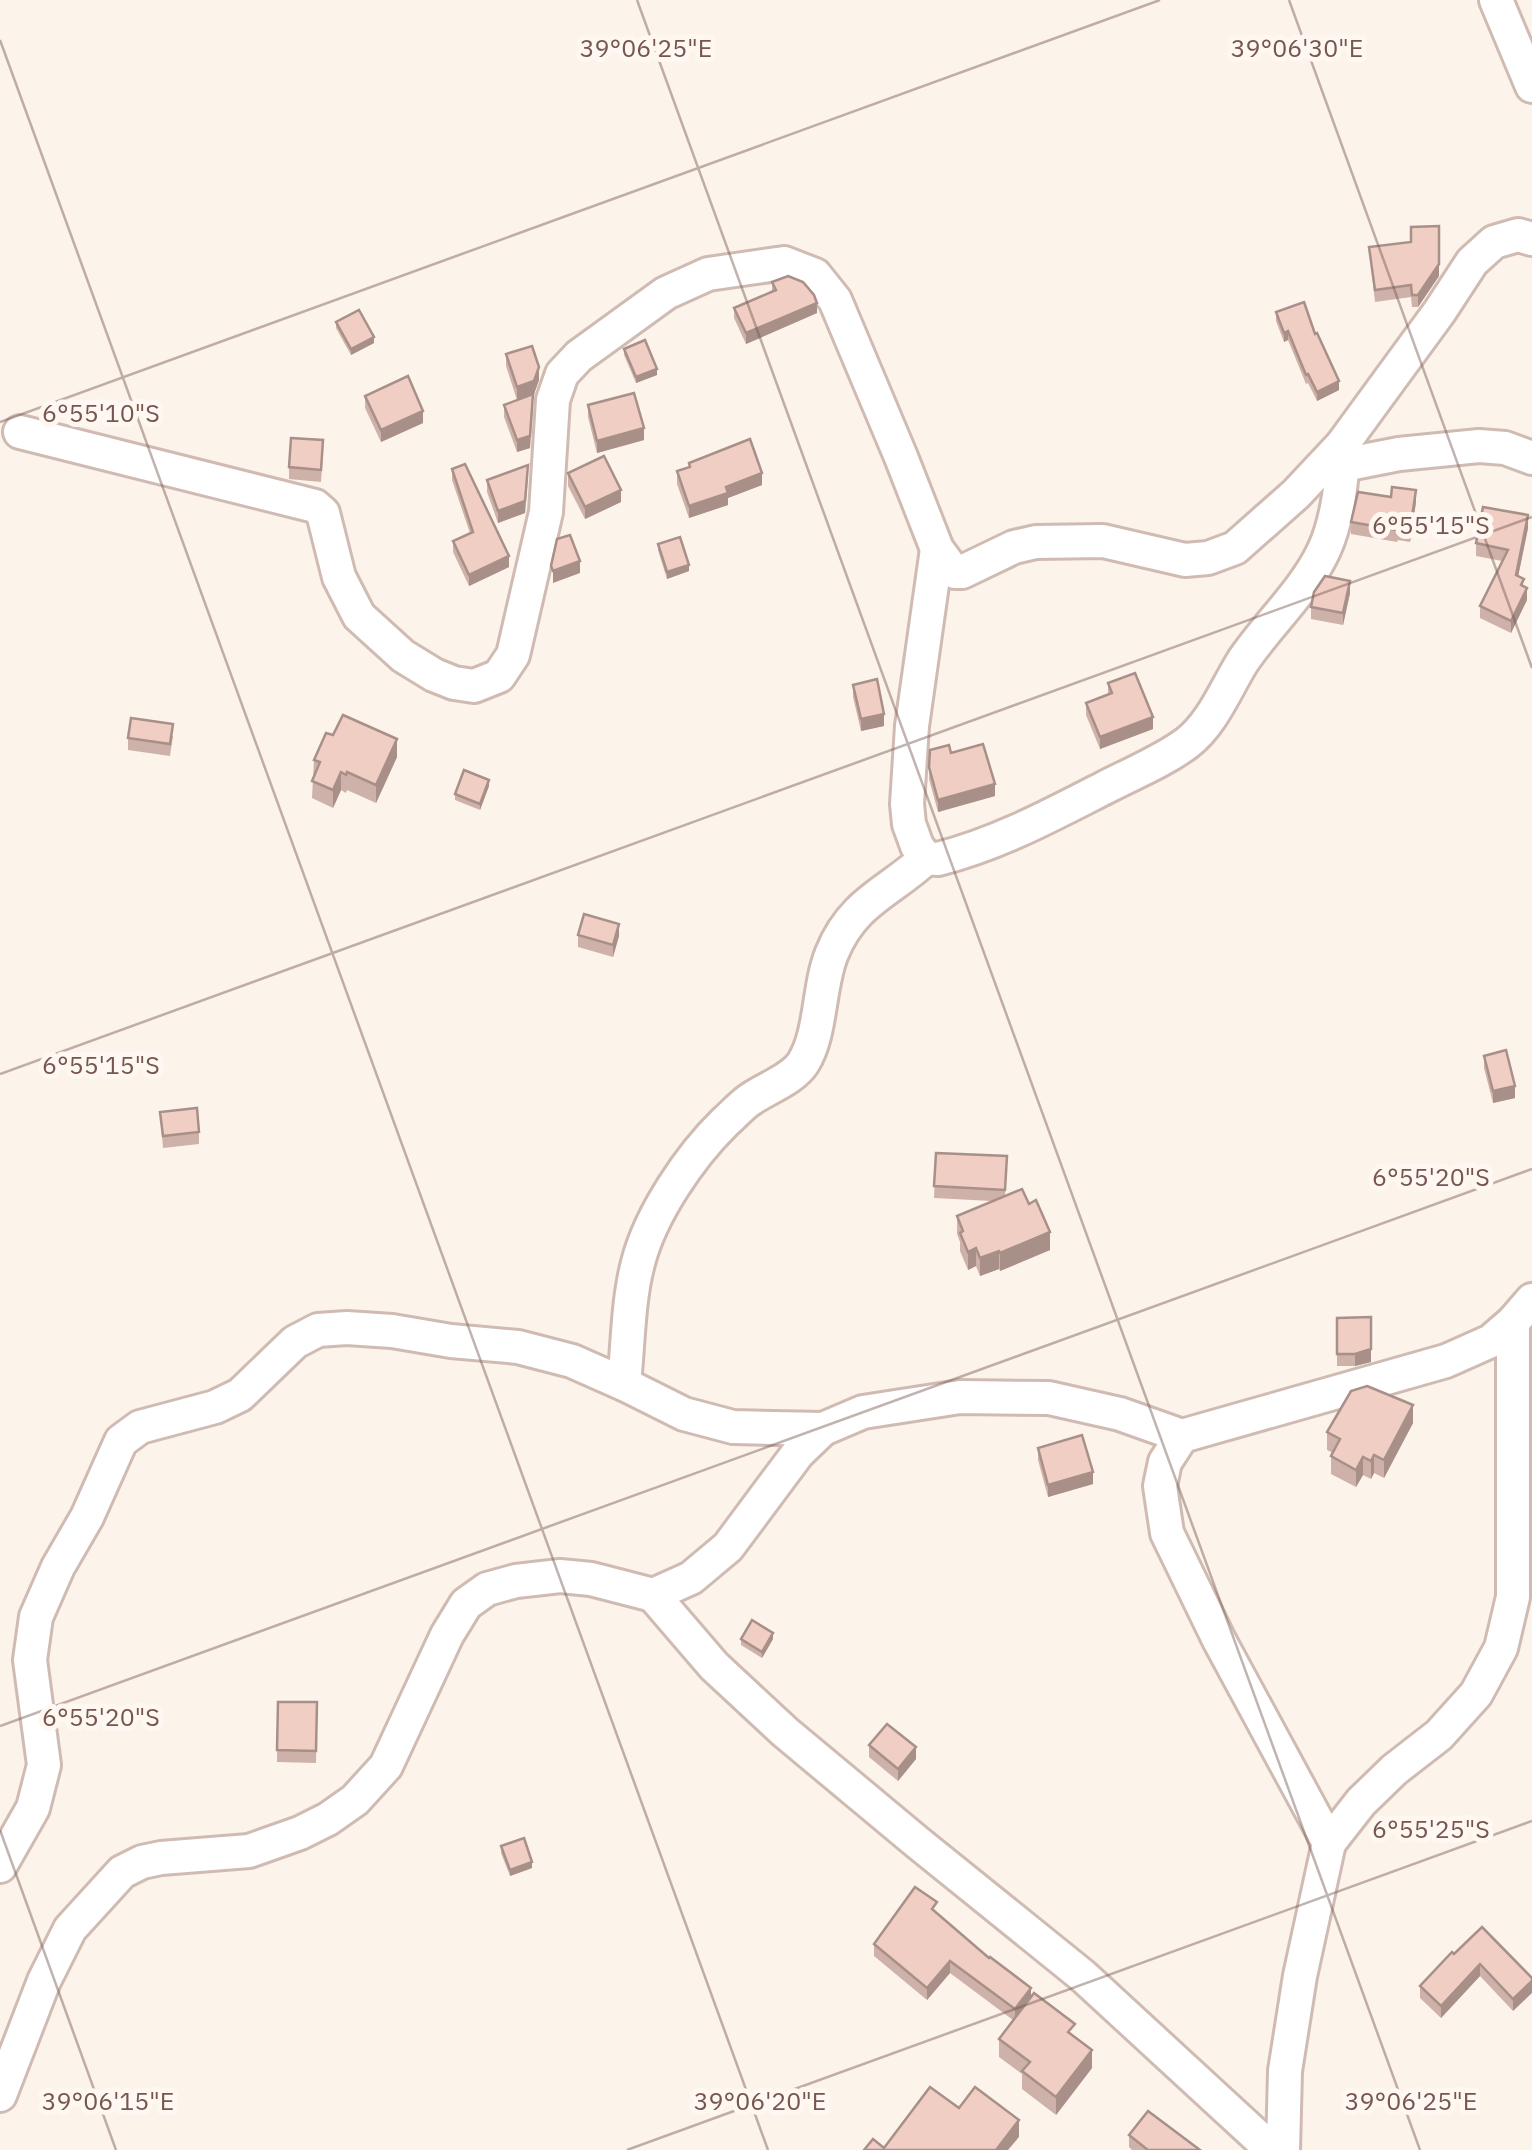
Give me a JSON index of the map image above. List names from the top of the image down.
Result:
{
  "coordinates": [
    "39°06'25\"E",
    "39°06'30\"E",
    "6°55'10\"S",
    "6°55'15\"S",
    "6°55'20\"S",
    "6°55'25\"S",
    "39°06'15\"E",
    "39°06'20\"E"
  ]
}
